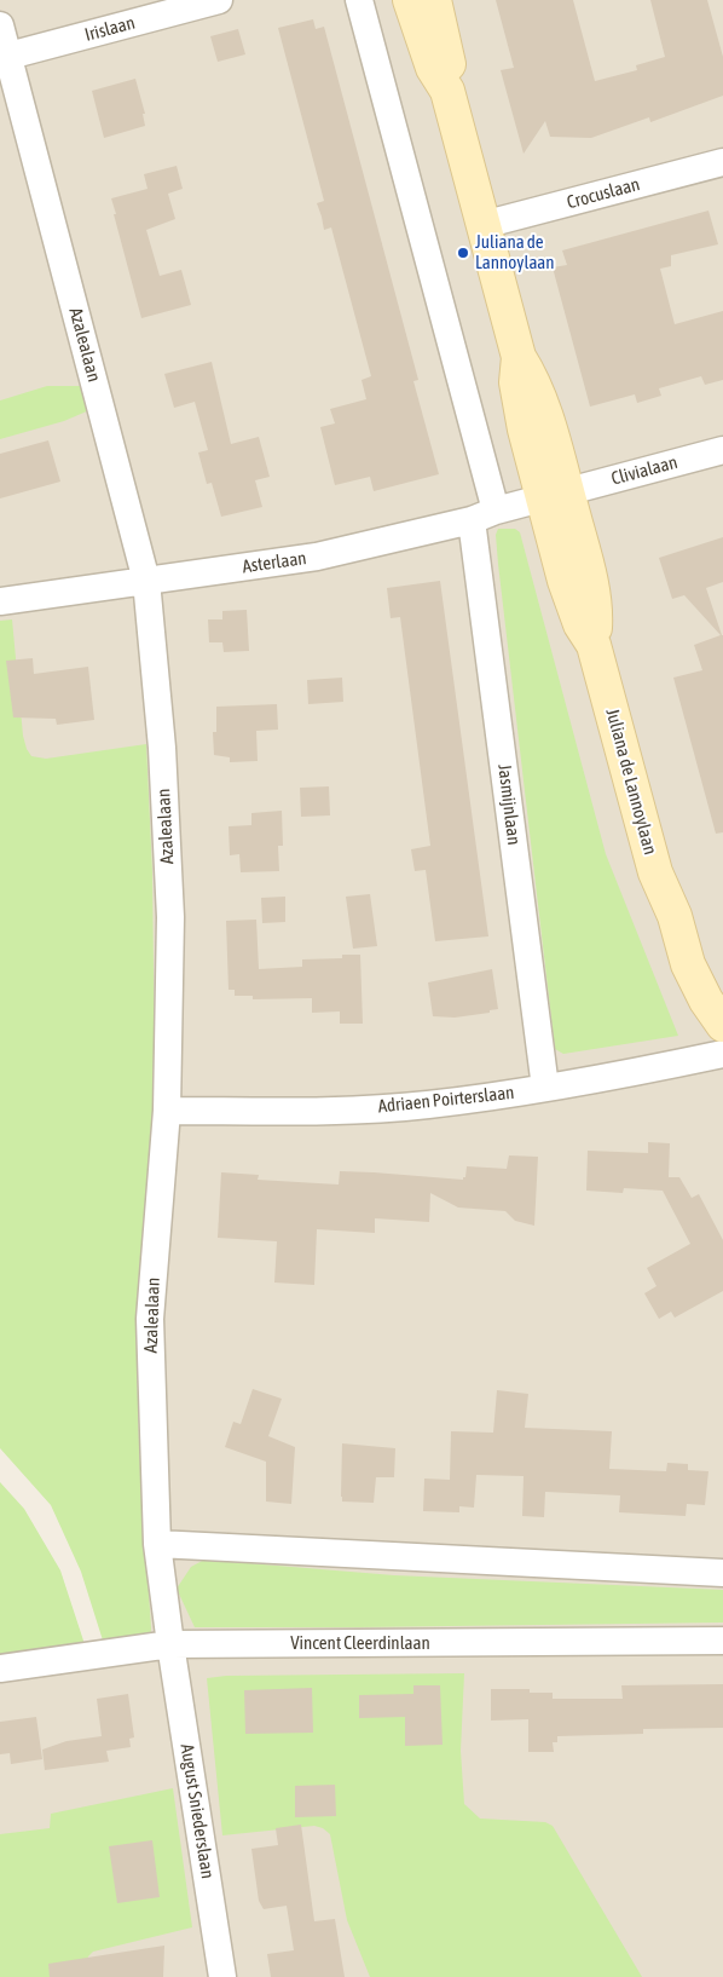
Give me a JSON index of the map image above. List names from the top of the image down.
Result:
{
  "streets": {
    "street": [
      "Irislaan",
      "Crocuslaan",
      "Azalealaan",
      "Clivialaan",
      "Asterlaan",
      "Juliana de Lannoylaan",
      "Jasmijnlaan",
      "Adriaen Poirterslaan",
      "Vincent Cleerdinlaan",
      "August Sniederslaan"
    ]
  },
  "crossings": [
    ["Irislaan", "Azalealaan"],
    ["Crocuslaan", "Juliana de Lannoylaan"],
    ["Azalealaan", "Asterlaan"],
    ["Azalealaan", "Adriaen Poirterslaan"],
    ["Azalealaan", "Vincent Cleerdinlaan"],
    ["Azalealaan", "August Sniederslaan"],
    ["Clivialaan", "Asterlaan"],
    ["Clivialaan", "Juliana de Lannoylaan"],
    ["Asterlaan", "Juliana de Lannoylaan"],
    ["Asterlaan", "Jasmijnlaan"],
    ["Jasmijnlaan", "Adriaen Poirterslaan"],
    ["Vincent Cleerdinlaan", "August Sniederslaan"]
  ],
  "places": ["Juliana de Lannoylaan"]
}
